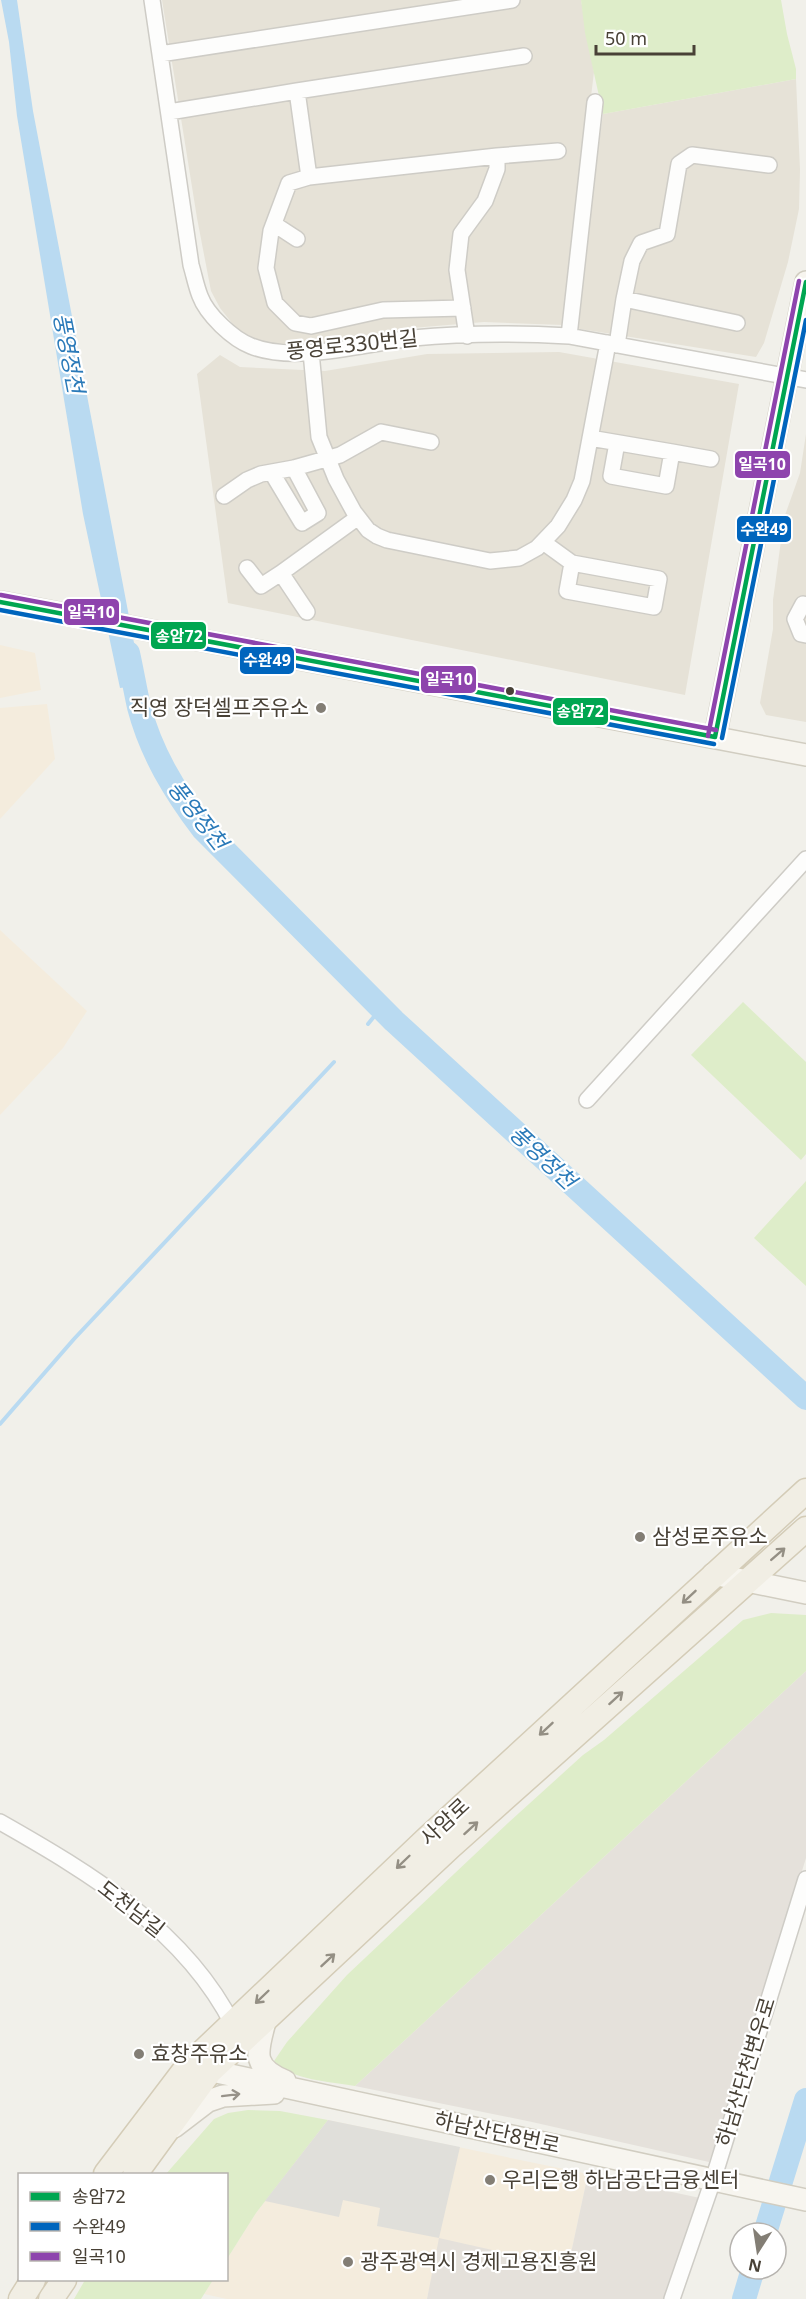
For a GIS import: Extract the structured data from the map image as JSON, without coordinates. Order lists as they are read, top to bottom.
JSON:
{
  "streets": {
    "main road": ["사암로", "하남산단8번로"],
    "street": ["풍영로330번길", "도천남길", "하남산단천변우로"]
  },
  "crossings": [
    ["사암로", "도천남길"],
    ["사암로", "하남산단8번로"],
    ["하남산단천변우로", "하남산단8번로"]
  ],
  "water": ["풍영정천"],
  "places": [
    "직영 장덕셀프주유소",
    "삼성로주유소",
    "효창주유소",
    "우리은행 하남공단금융센터",
    "광주광역시 경제고용진흥원"
  ],
  "lines": ["transit line 일곡10", "transit line 송암72", "transit line 수완49"],
  "legend": ["송암72", "수완49", "일곡10"],
  "scale_bar": "50 m",
  "north": "bottom"
}
